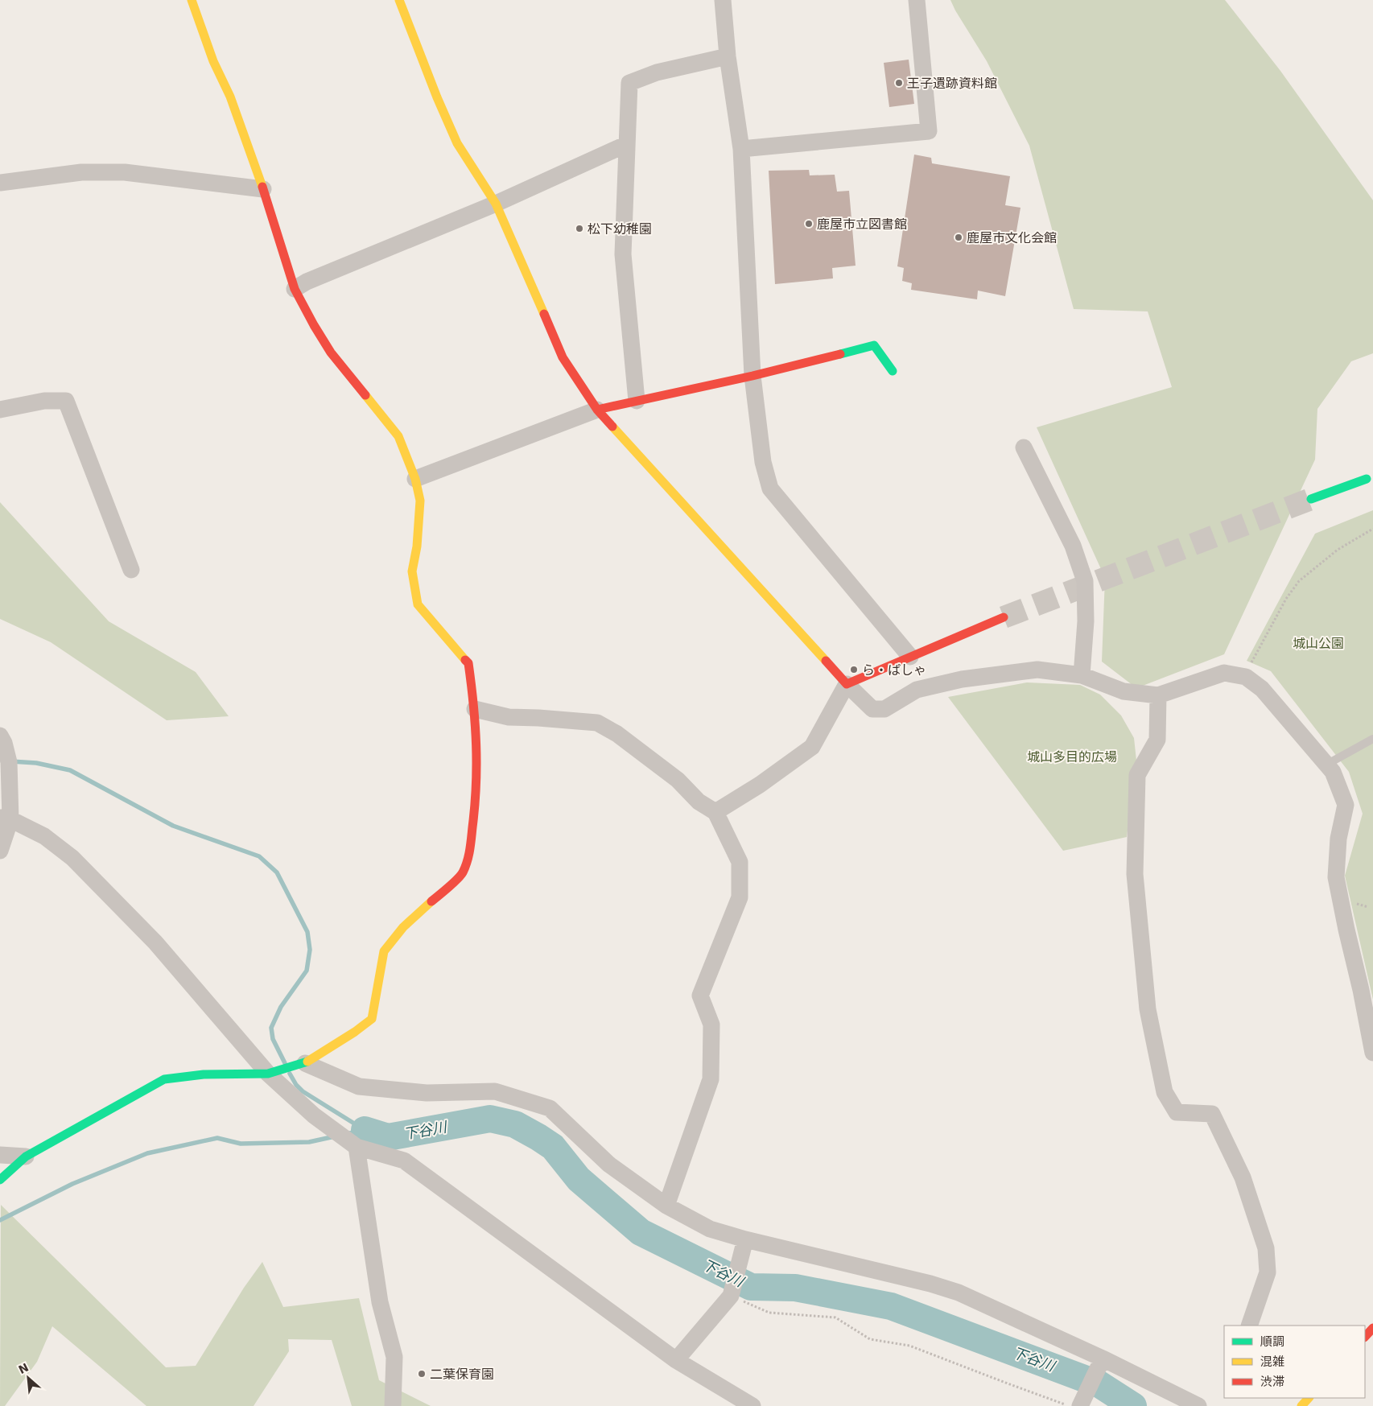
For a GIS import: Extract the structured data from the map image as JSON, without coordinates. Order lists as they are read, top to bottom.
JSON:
{
  "water": ["下谷川"],
  "parks": ["城山公園", "城山多目的広場"],
  "places": [
    "王子遺跡資料館",
    "鹿屋市立図書館",
    "松下幼稚園",
    "鹿屋市文化会館",
    "ら・ぱしゃ",
    "二葉保育園"
  ],
  "legend": ["順調", "混雑", "渋滞"],
  "north": "top left"
}
